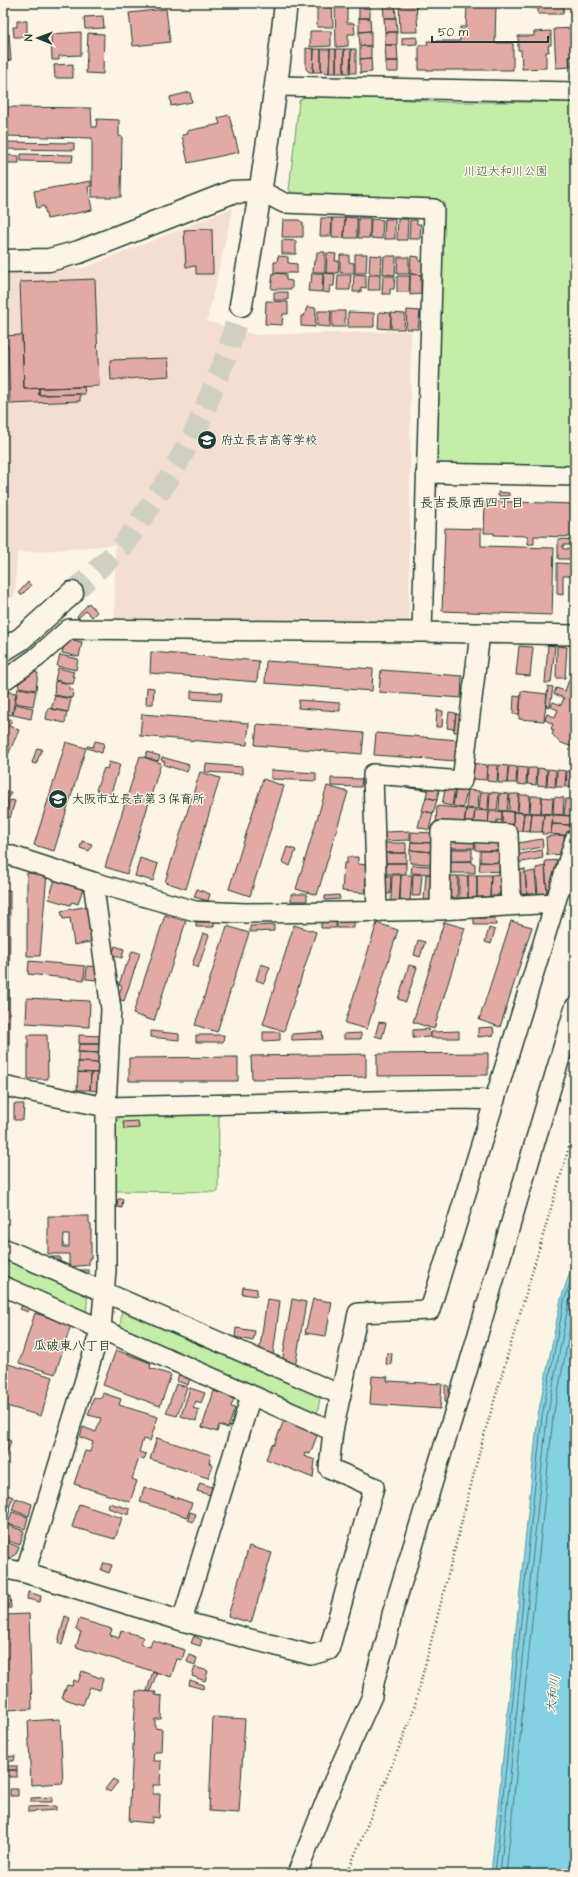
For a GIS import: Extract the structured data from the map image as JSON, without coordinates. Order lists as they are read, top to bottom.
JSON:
{
  "districts": ["長吉長原西四丁目", "瓜破東八丁目"],
  "water": ["大和川"],
  "parks": ["川辺大和川公園"],
  "places": {
    "school or university": ["府立長吉高等学校", "大阪市立長吉第３保育所"]
  },
  "scale_bar": "50 m",
  "north": "left"
}
